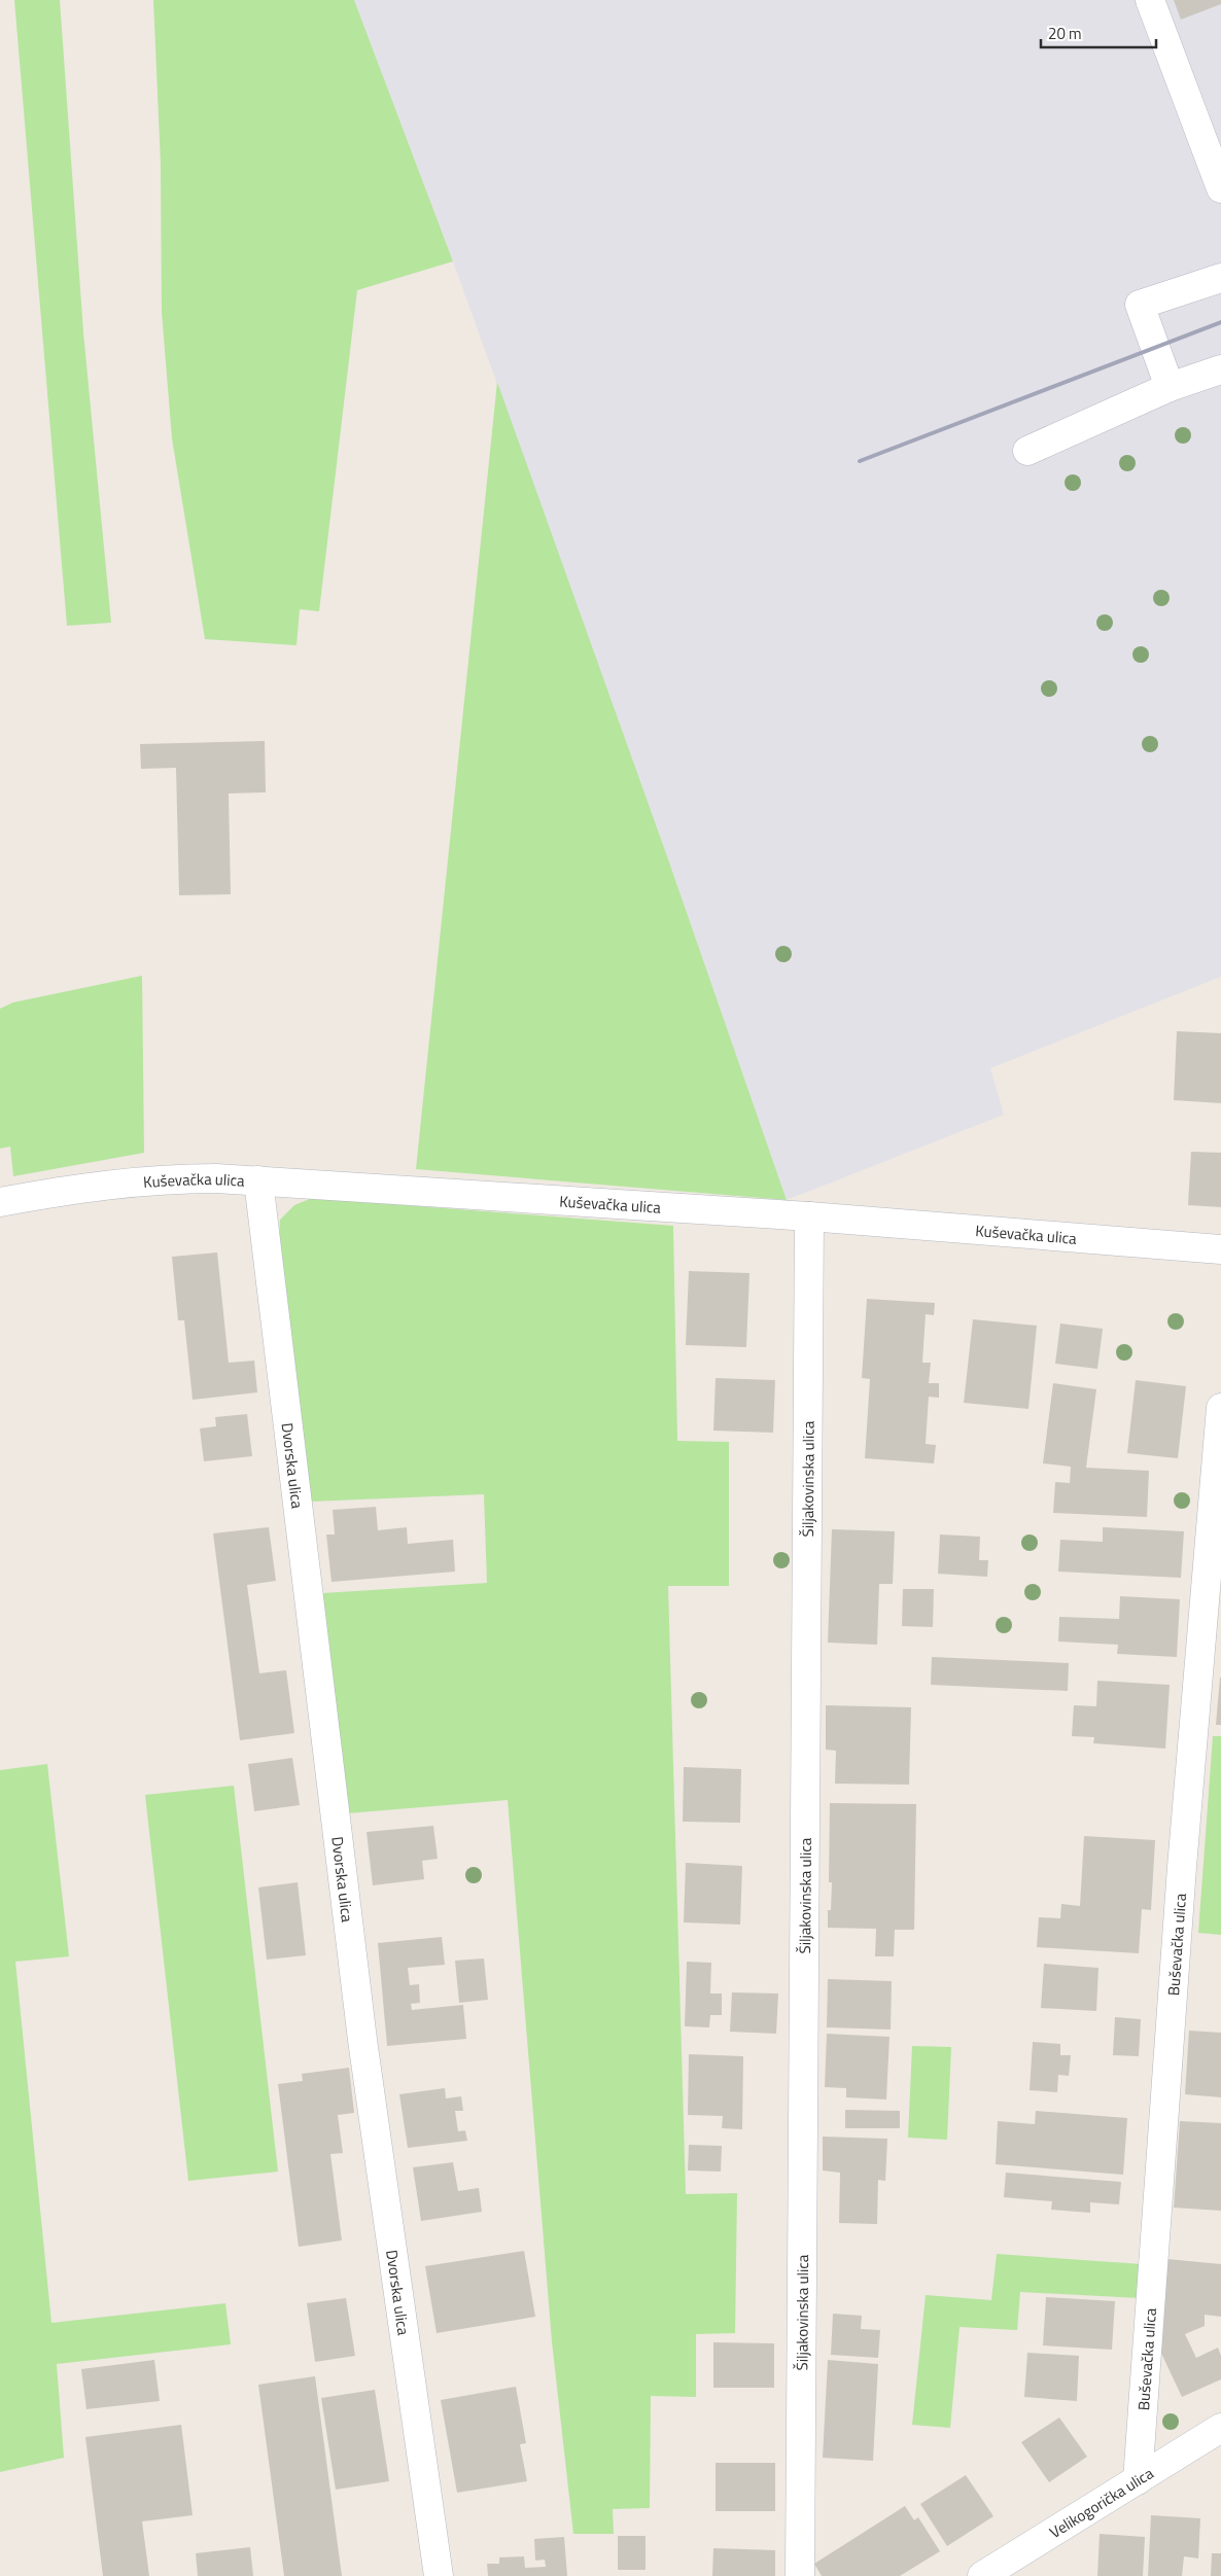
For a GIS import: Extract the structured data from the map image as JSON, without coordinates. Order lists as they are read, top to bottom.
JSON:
{
  "streets": {
    "street": [
      "Kuševačka ulica",
      "Dvorska ulica",
      "Šiljakovinska ulica",
      "Buševačka ulica",
      "Velikogorička ulica"
    ]
  },
  "crossings": [
    ["Kuševačka ulica", "Dvorska ulica"],
    ["Kuševačka ulica", "Šiljakovinska ulica"],
    ["Buševačka ulica", "Velikogorička ulica"]
  ],
  "scale_bar": "20 m"
}
